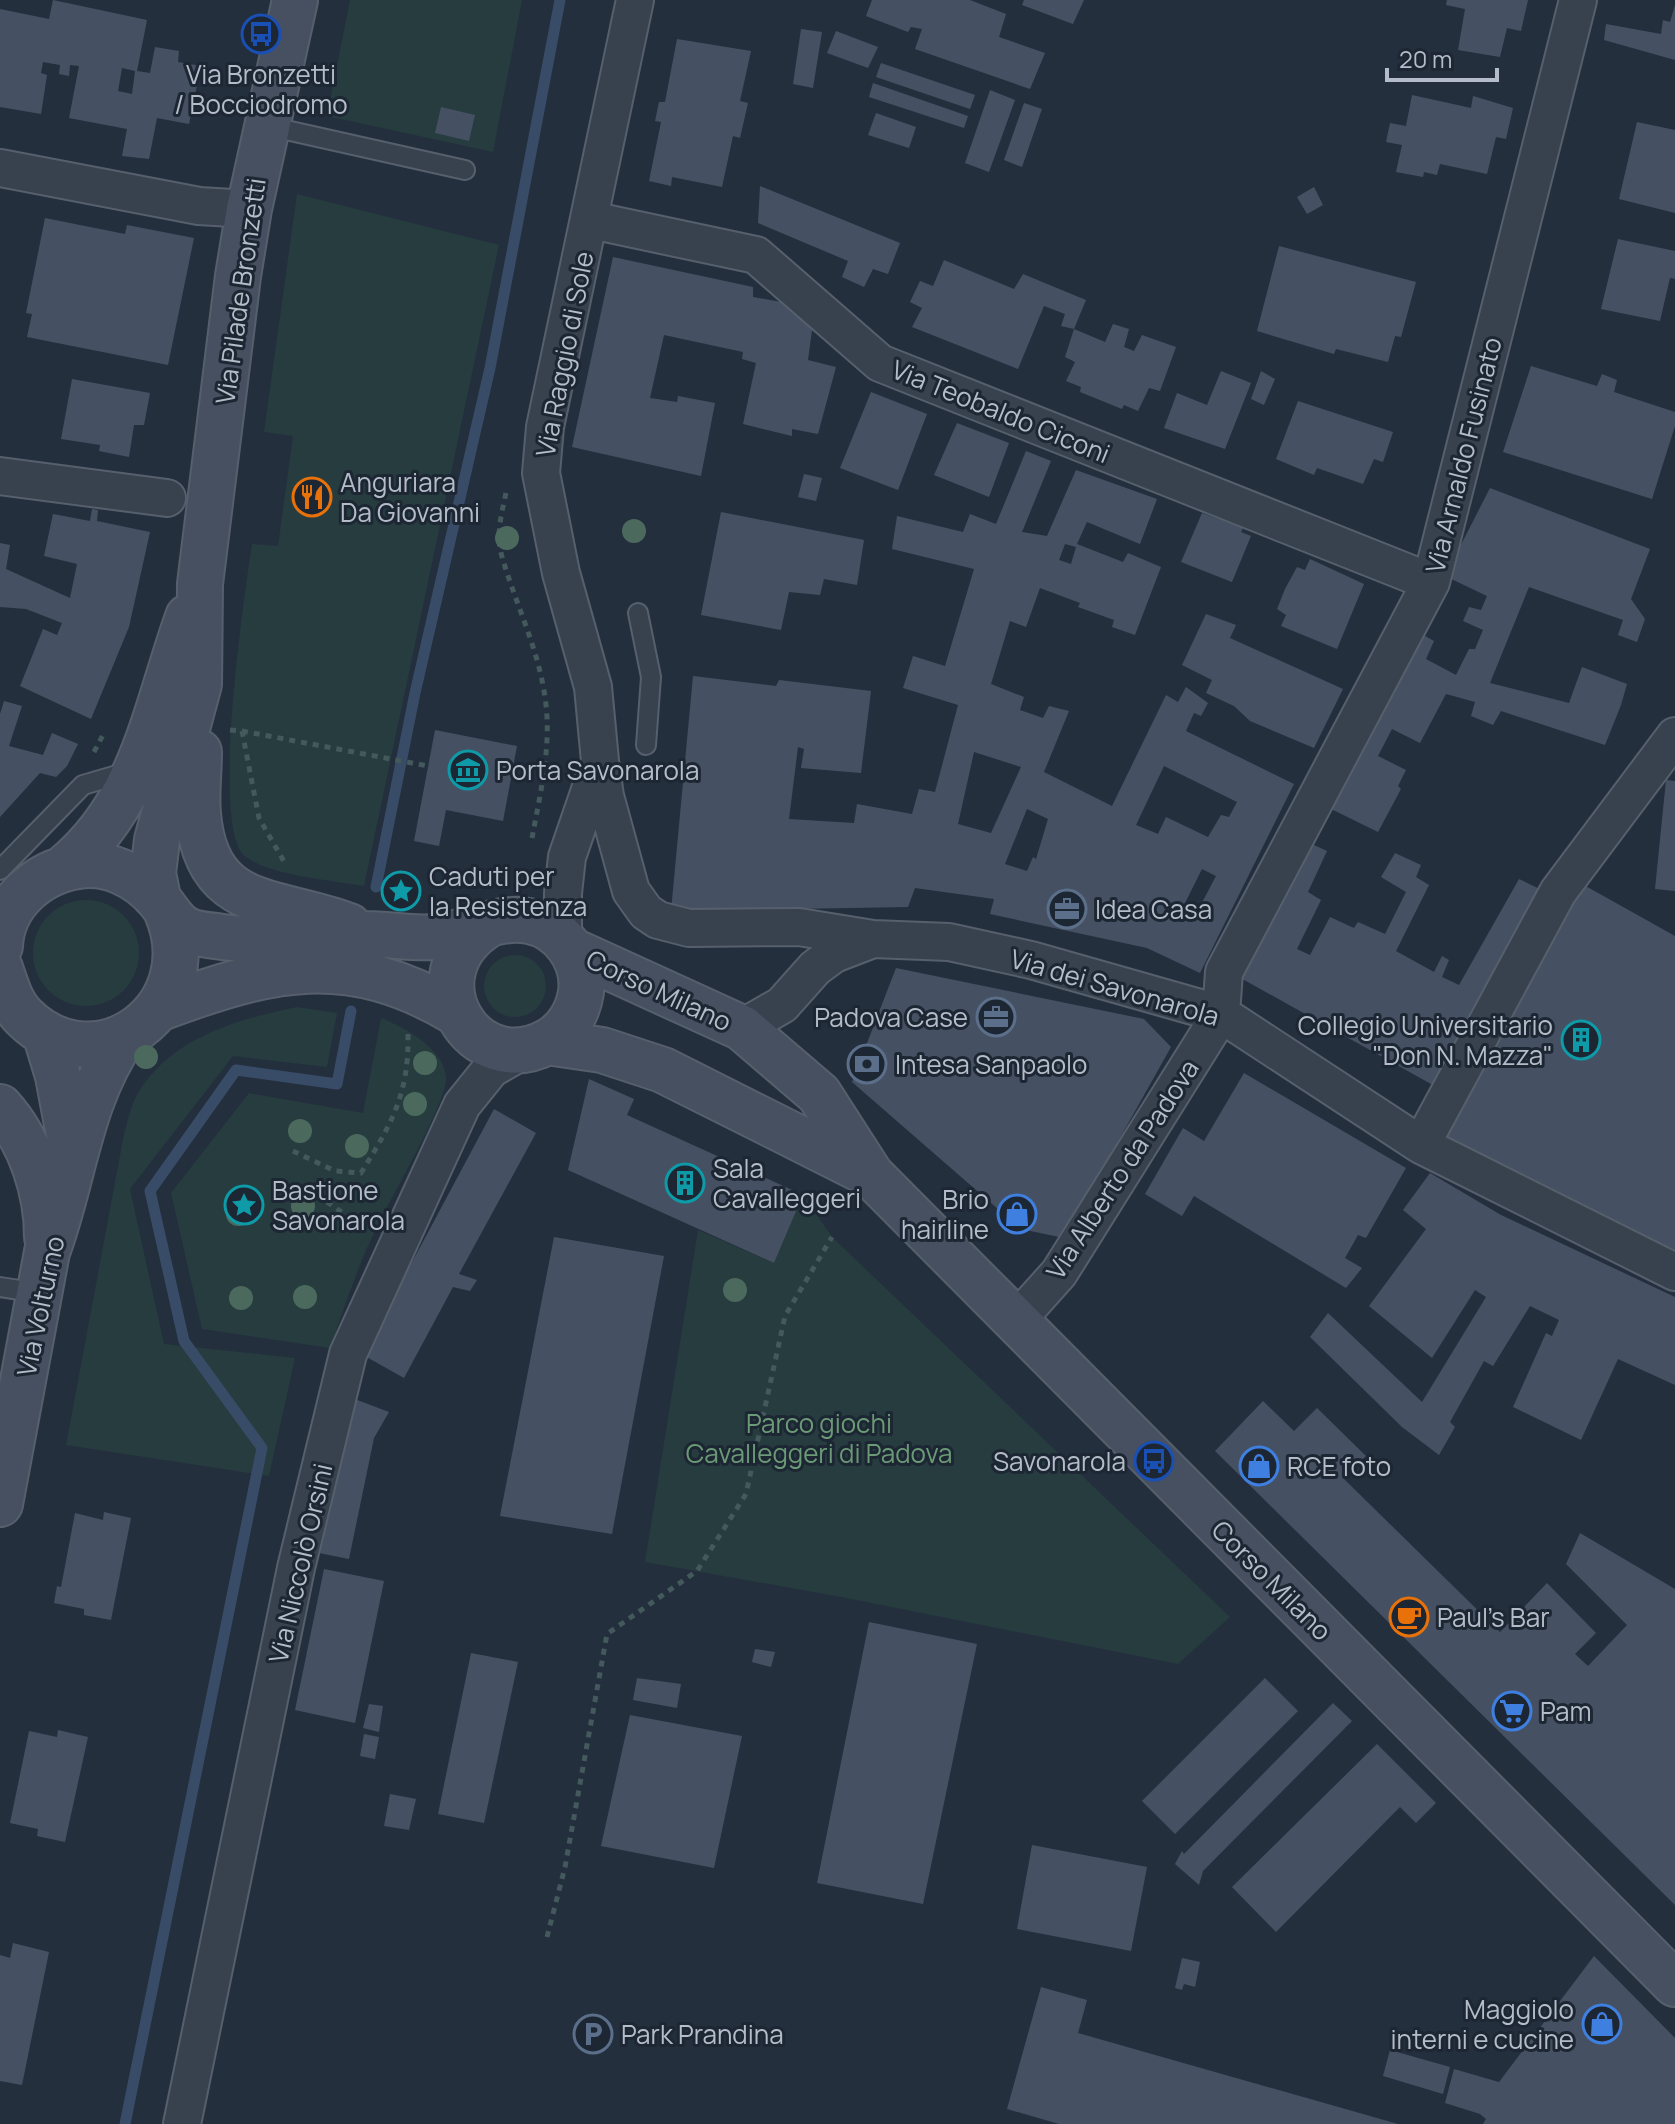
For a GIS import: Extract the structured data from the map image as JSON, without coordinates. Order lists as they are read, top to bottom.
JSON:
{
  "streets": {
    "main road": ["Via Pilade Bronzetti", "Corso Milano", "Via Volturno"],
    "street": [
      "Via Raggio di Sole",
      "Via Teobaldo Ciconi",
      "Via Arnaldo Fusinato",
      "Via dei Savonarola",
      "Via Alberto da Padova",
      "Via Niccolò Orsini"
    ]
  },
  "crossings": [
    ["Via Raggio di Sole", "Via Teobaldo Ciconi"],
    ["Via Raggio di Sole", "Via dei Savonarola"],
    ["Via Raggio di Sole", "Corso Milano"],
    ["Via Raggio di Sole", "Via Niccolò Orsini"],
    ["Via Teobaldo Ciconi", "Via Arnaldo Fusinato"],
    ["Via Arnaldo Fusinato", "Via dei Savonarola"],
    ["Via Arnaldo Fusinato", "Via Alberto da Padova"],
    ["Via dei Savonarola", "Corso Milano"],
    ["Via dei Savonarola", "Via Alberto da Padova"],
    ["Corso Milano", "Via Alberto da Padova"],
    ["Corso Milano", "Via Niccolò Orsini"]
  ],
  "parks": ["Parco giochi Cavalleggeri di Padova"],
  "places": {
    "bus stop": ["Via Bronzetti / Bocciodromo", "Savonarola"],
    "restaurant": ["Anguriara Da Giovanni"],
    "museum": ["Porta Savonarola"],
    "place": ["Caduti per la Resistenza", "Bastione Savonarola"],
    "office": ["Idea Casa", "Padova Case"],
    "building": ["Collegio Universitario \"Don N. Mazza\"", "Sala Cavalleggeri"],
    "bank": ["Intesa Sanpaolo"],
    "shop": ["Brio hairline", "RCE foto", "Maggiolo interni e cucine"],
    "cafe": ["Paul's Bar"],
    "supermarket": ["Pam"],
    "parking": ["Park Prandina"]
  },
  "scale_bar": "20 m"
}
